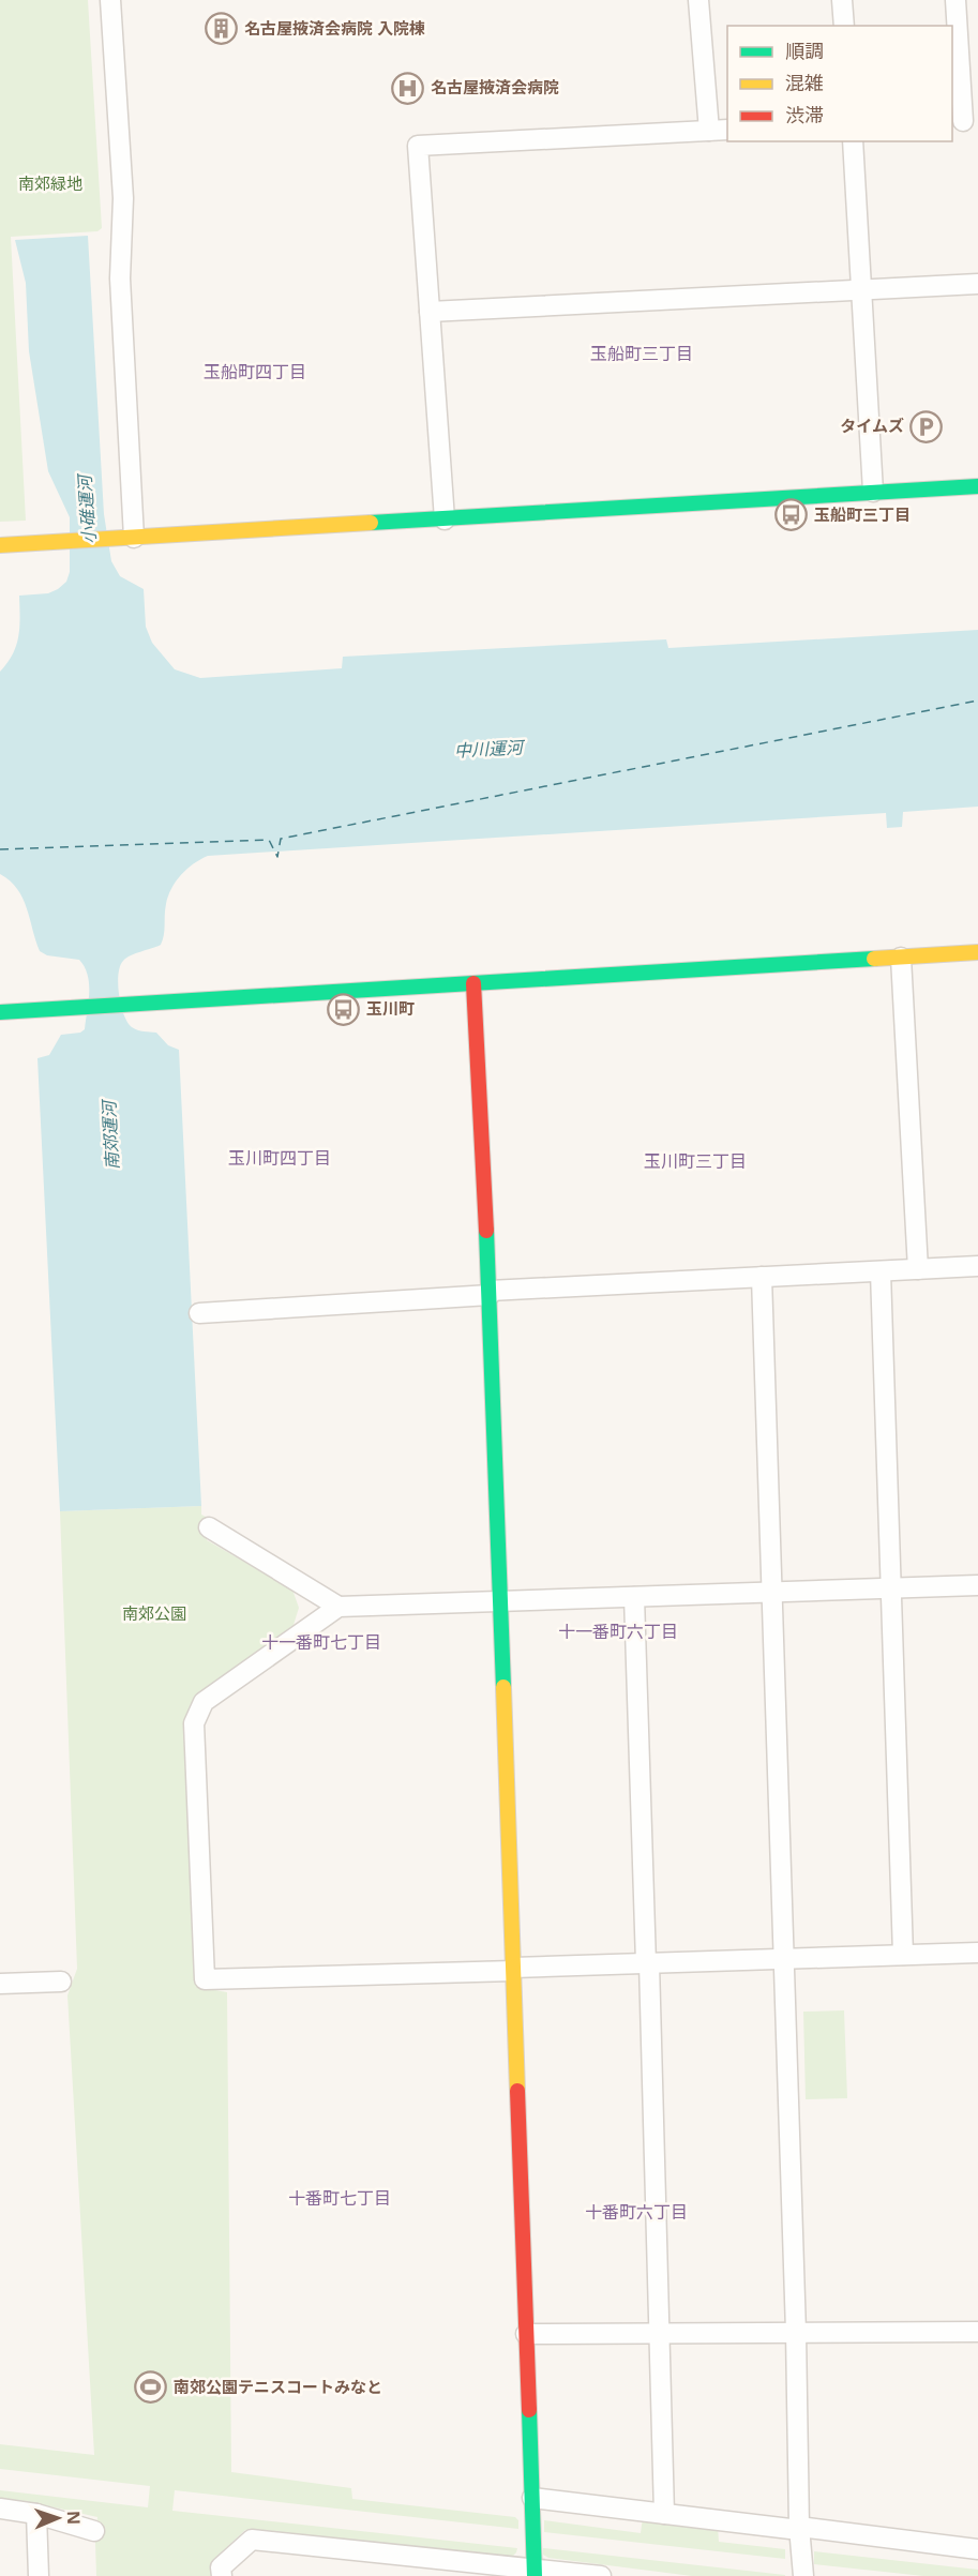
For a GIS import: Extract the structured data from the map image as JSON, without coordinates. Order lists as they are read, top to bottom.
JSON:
{
  "districts": [
    "玉船町三丁目",
    "玉船町四丁目",
    "玉川町四丁目",
    "玉川町三丁目",
    "十一番町六丁目",
    "十一番町七丁目",
    "十番町七丁目",
    "十番町六丁目"
  ],
  "water": ["小碓運河", "中川運河", "南郊運河"],
  "parks": ["南郊緑地", "南郊公園"],
  "places": {
    "building": ["名古屋掖済会病院 入院棟"],
    "hospital": ["名古屋掖済会病院"],
    "parking": ["タイムズ"],
    "bus stop": ["玉船町三丁目", "玉川町"],
    "sports": ["南郊公園テニスコートみなと"]
  },
  "legend": ["順調", "混雑", "渋滞"],
  "north": "right"
}
